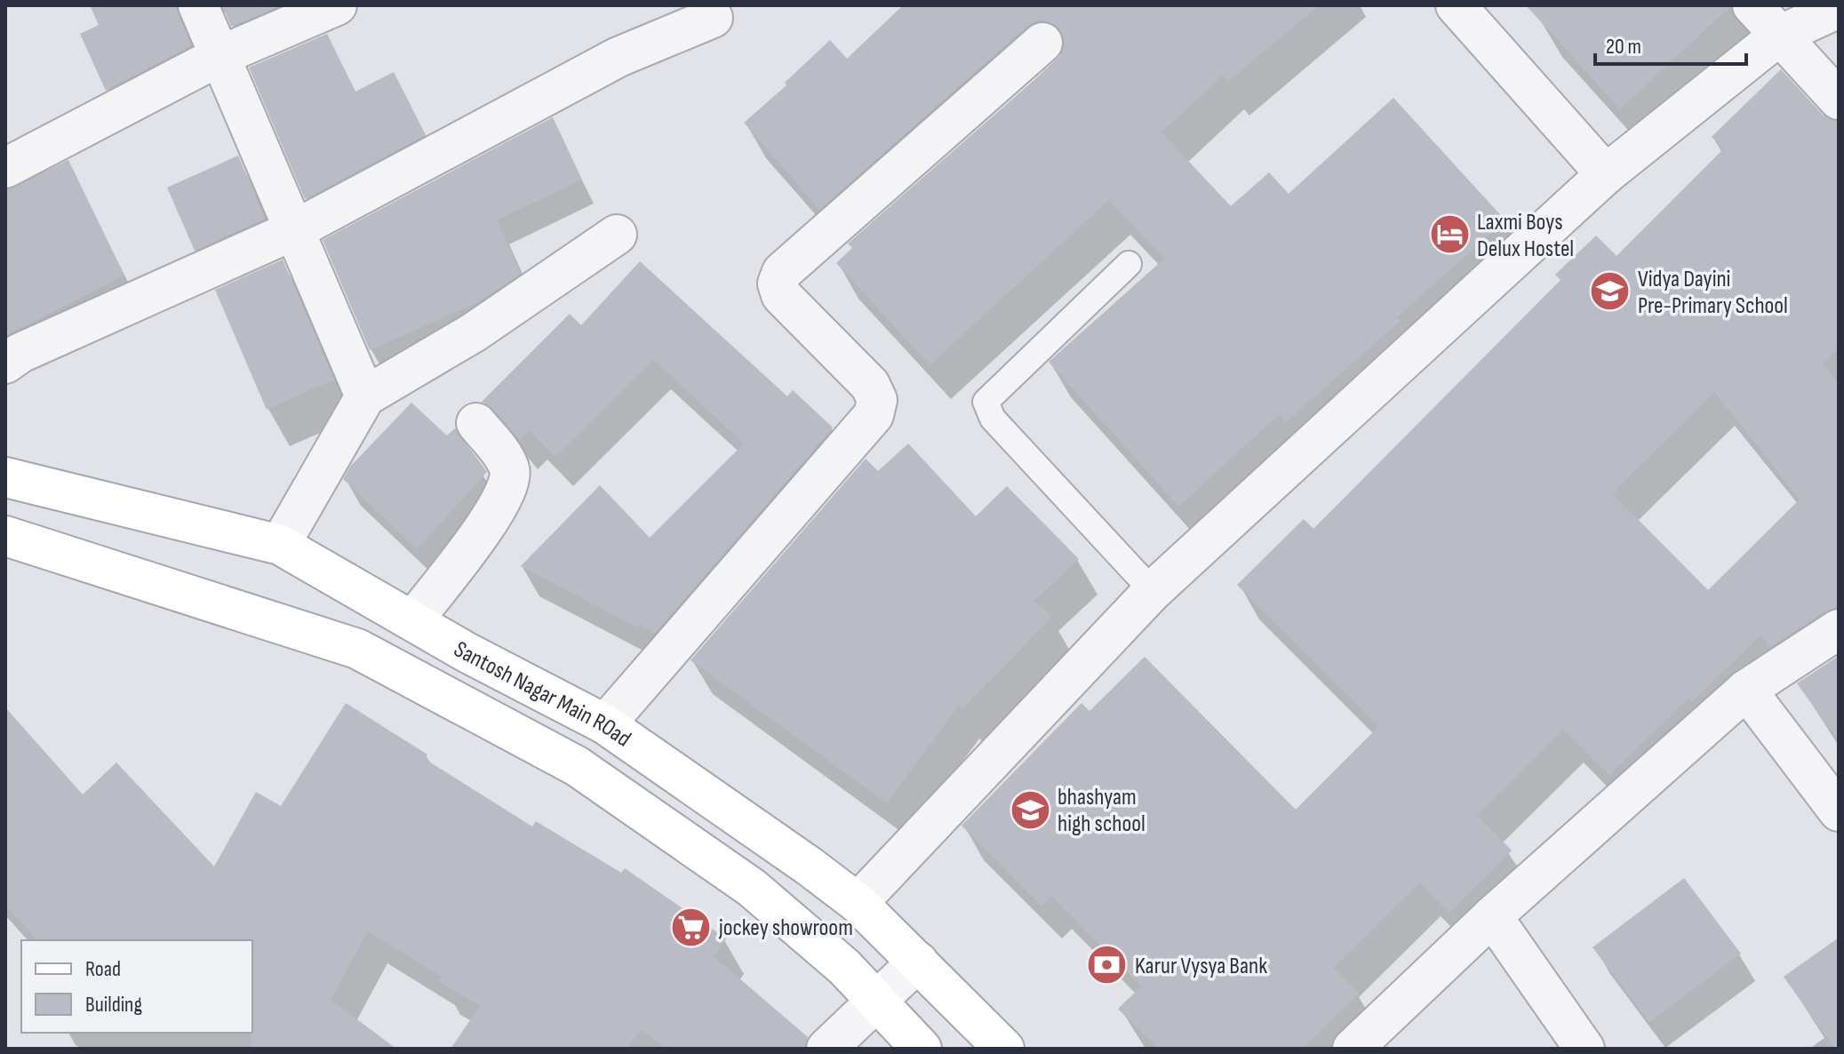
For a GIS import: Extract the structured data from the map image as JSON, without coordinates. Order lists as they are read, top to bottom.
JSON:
{
  "streets": {
    "main road": ["Santosh Nagar Main ROad"]
  },
  "places": {
    "hotel": ["Laxmi Boys Delux Hostel"],
    "school or university": ["Vidya Dayini Pre-Primary School", "bhashyam high school"],
    "supermarket": ["jockey showroom"],
    "bank": ["Karur Vysya Bank"]
  },
  "legend": ["Road", "Building"],
  "scale_bar": "20 m"
}
